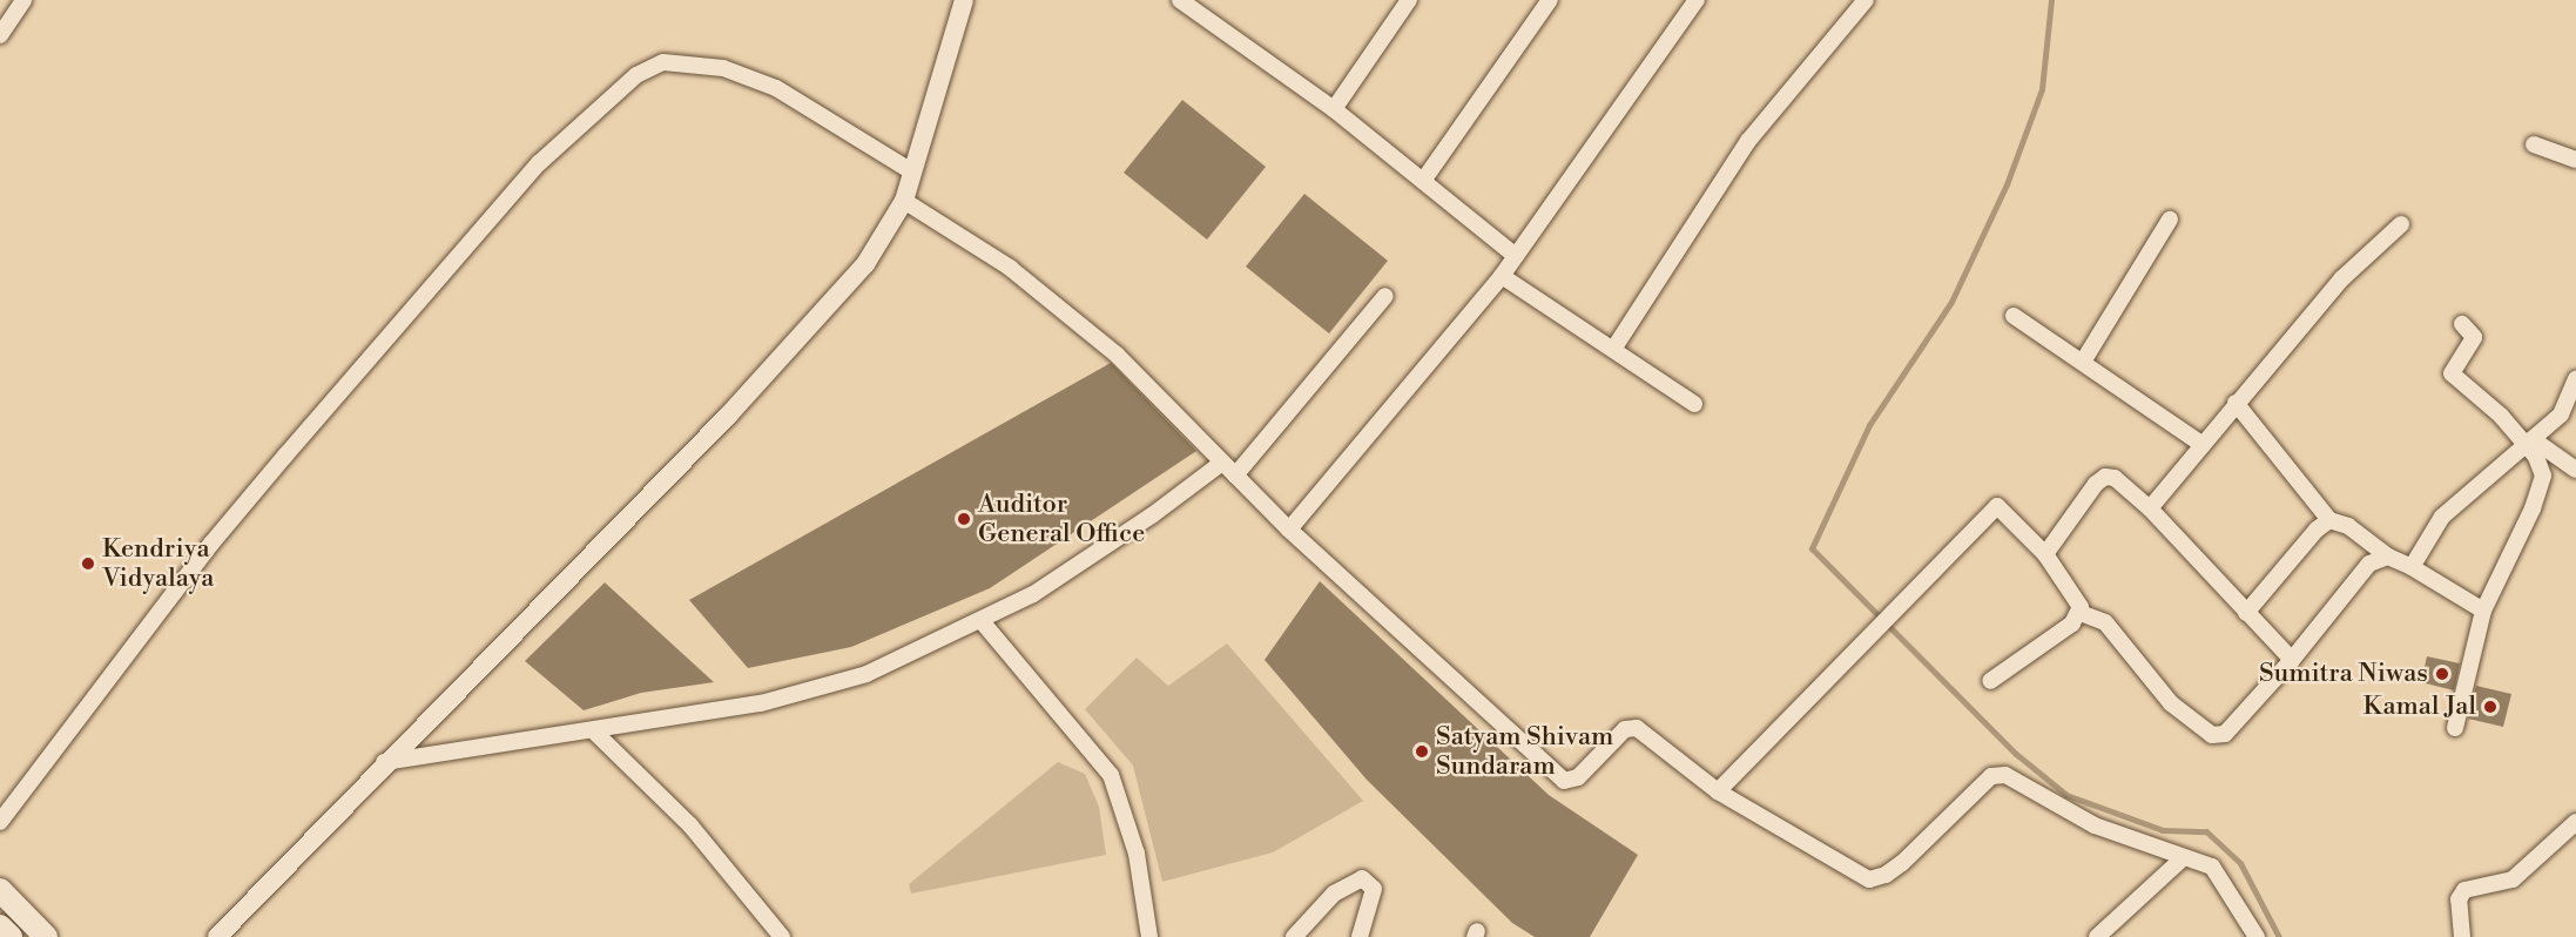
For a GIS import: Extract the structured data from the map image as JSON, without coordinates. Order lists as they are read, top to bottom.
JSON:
{
  "places": [
    "Auditor General Office",
    "Kendriya Vidyalaya",
    "Sumitra Niwas",
    "Kamal Jal",
    "Satyam Shivam Sundaram"
  ]
}
